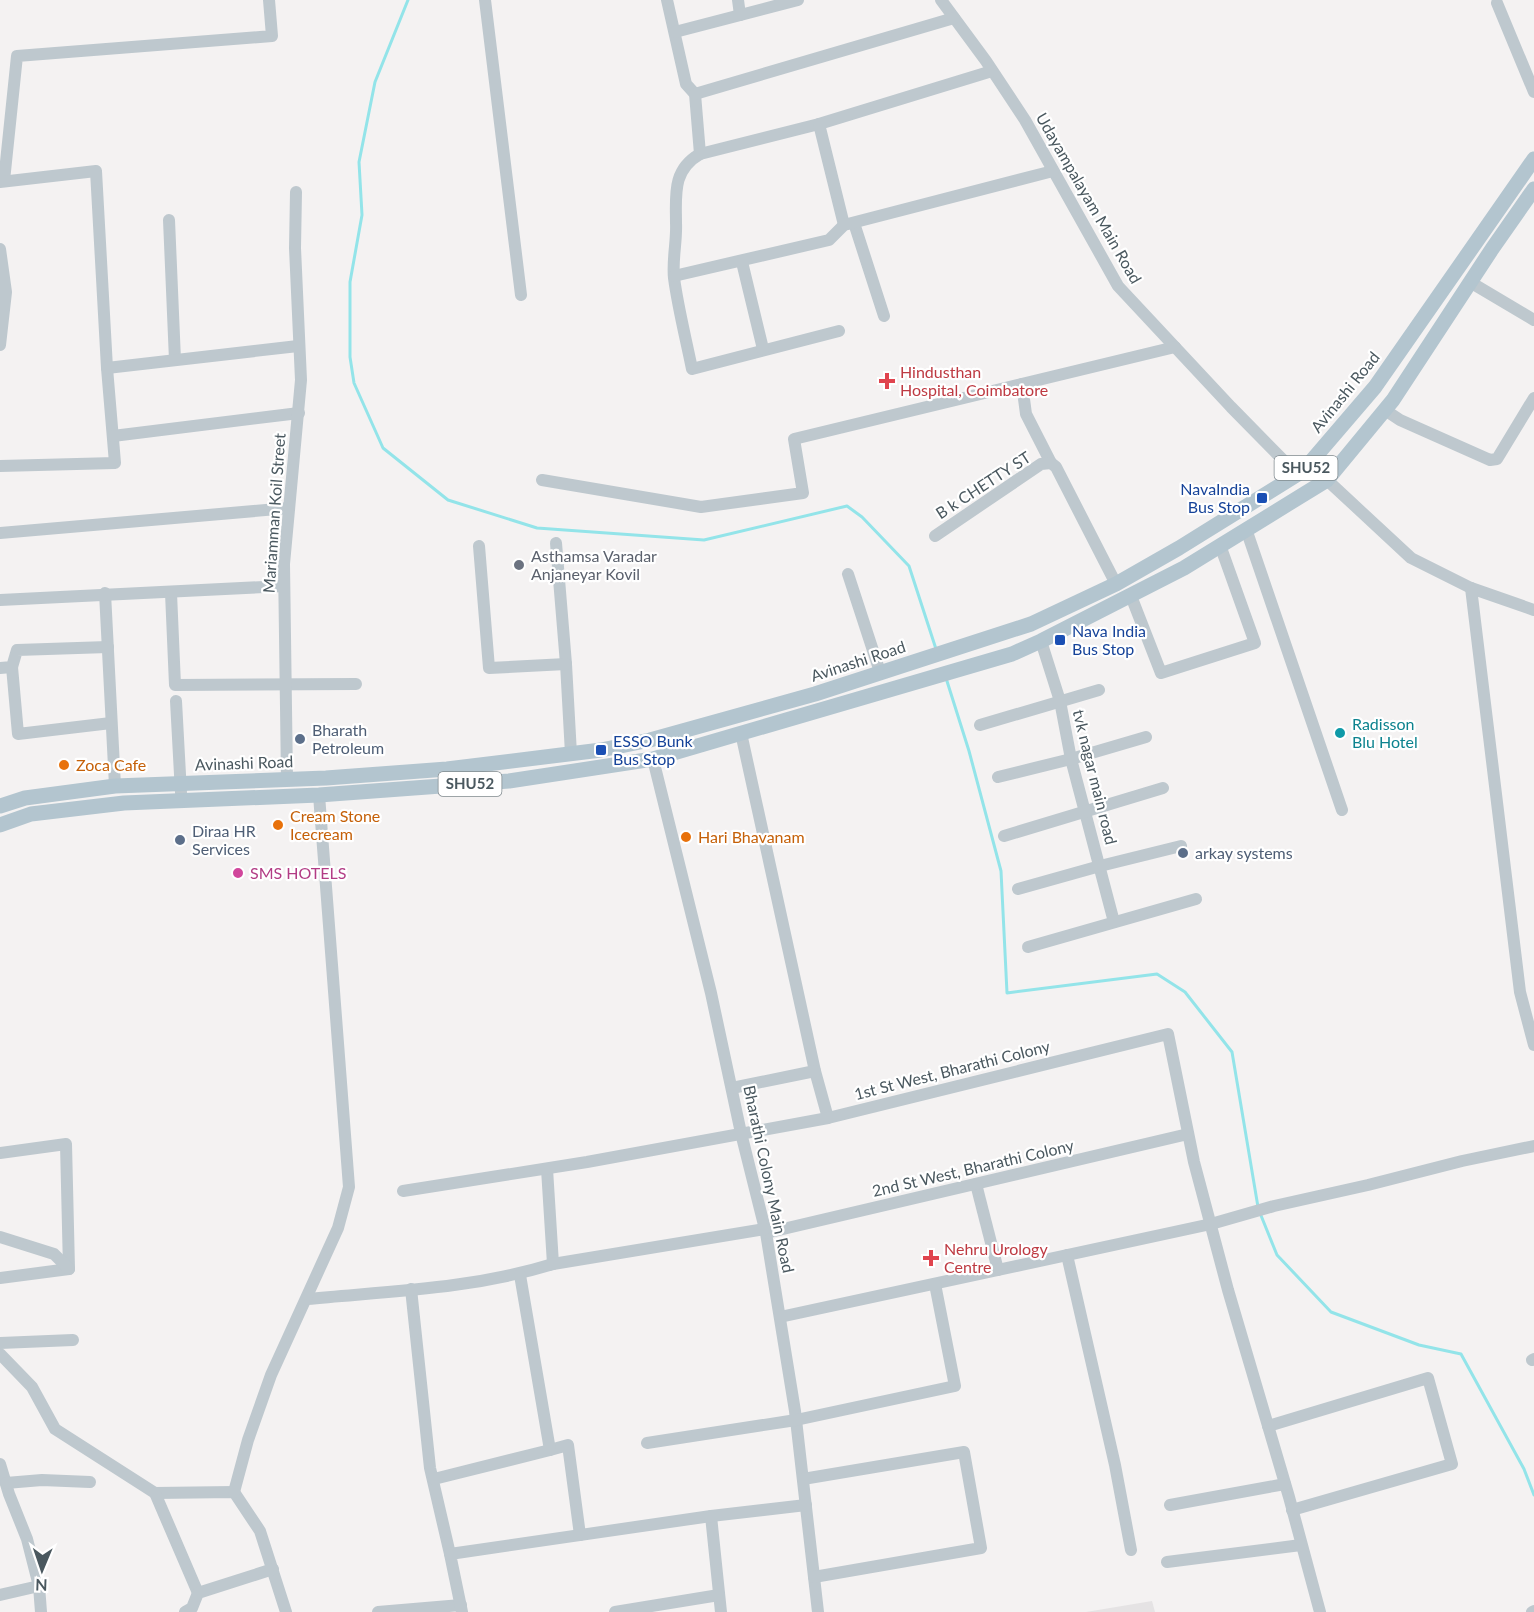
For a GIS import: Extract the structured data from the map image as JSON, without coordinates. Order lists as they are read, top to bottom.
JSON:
{
  "streets": {
    "main road": ["Avinashi Road", "SHU52"],
    "street": [
      "Udayampalayam Main Road",
      "B k CHETTY ST",
      "Mariamman Koil Street",
      "tvk nagar main road",
      "1st St West, Bharathi Colony",
      "2nd St West, Bharathi Colony",
      "Bharathi Colony Main Road"
    ]
  },
  "crossings": [
    ["Udayampalayam Main Road", "Avinashi Road"],
    ["Avinashi Road", "B k CHETTY ST"],
    ["Avinashi Road", "Mariamman Koil Street"],
    ["Avinashi Road", "tvk nagar main road"],
    ["Avinashi Road", "Bharathi Colony Main Road"],
    ["1st St West, Bharathi Colony", "2nd St West, Bharathi Colony"],
    ["1st St West, Bharathi Colony", "Bharathi Colony Main Road"],
    ["2nd St West, Bharathi Colony", "Bharathi Colony Main Road"]
  ],
  "places": {
    "health": ["Hindusthan Hospital, Coimbatore", "Nehru Urology Centre"],
    "transit": ["NavaIndia Bus Stop", "Nava India Bus Stop", "ESSO Bunk Bus Stop"],
    "other": [
      "Asthamsa Varadar Anjaneyar Kovil",
      "Radisson Blu Hotel",
      "Bharath Petroleum",
      "Zoca Cafe",
      "Cream Stone Icecream",
      "Hari Bhavanam",
      "Diraa HR Services",
      "arkay systems",
      "SMS HOTELS"
    ]
  },
  "north": "bottom"
}
